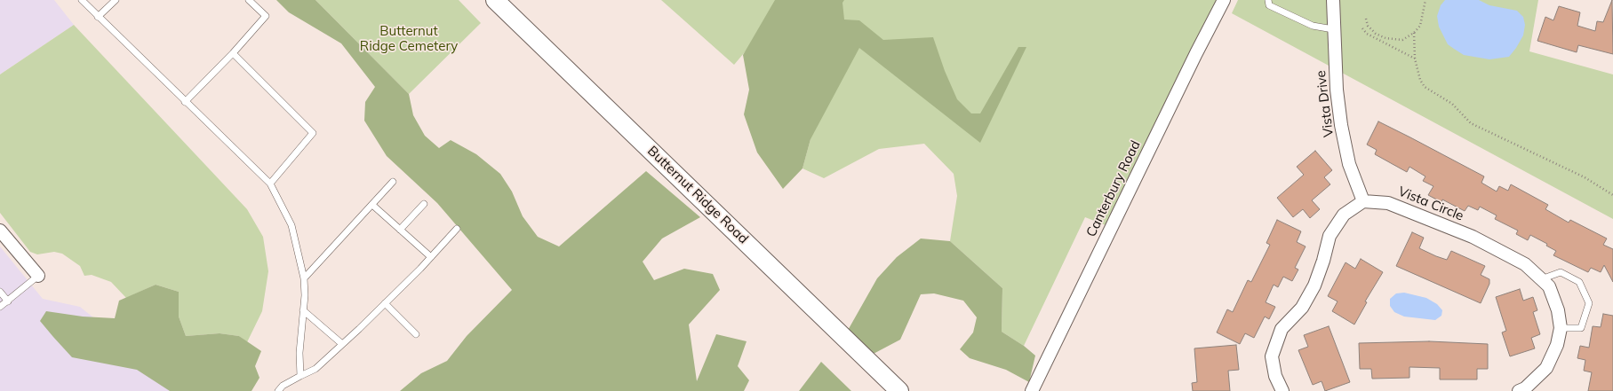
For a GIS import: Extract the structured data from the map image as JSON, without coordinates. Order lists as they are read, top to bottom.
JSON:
{
  "streets": {
    "street": [
      "Vista Drive",
      "Canterbury Road",
      "Butternut Ridge Road",
      "Vista Circle"
    ]
  },
  "crossings": [
    ["Vista Drive", "Vista Circle"]
  ],
  "parks": ["Butternut Ridge Cemetery"]
}
